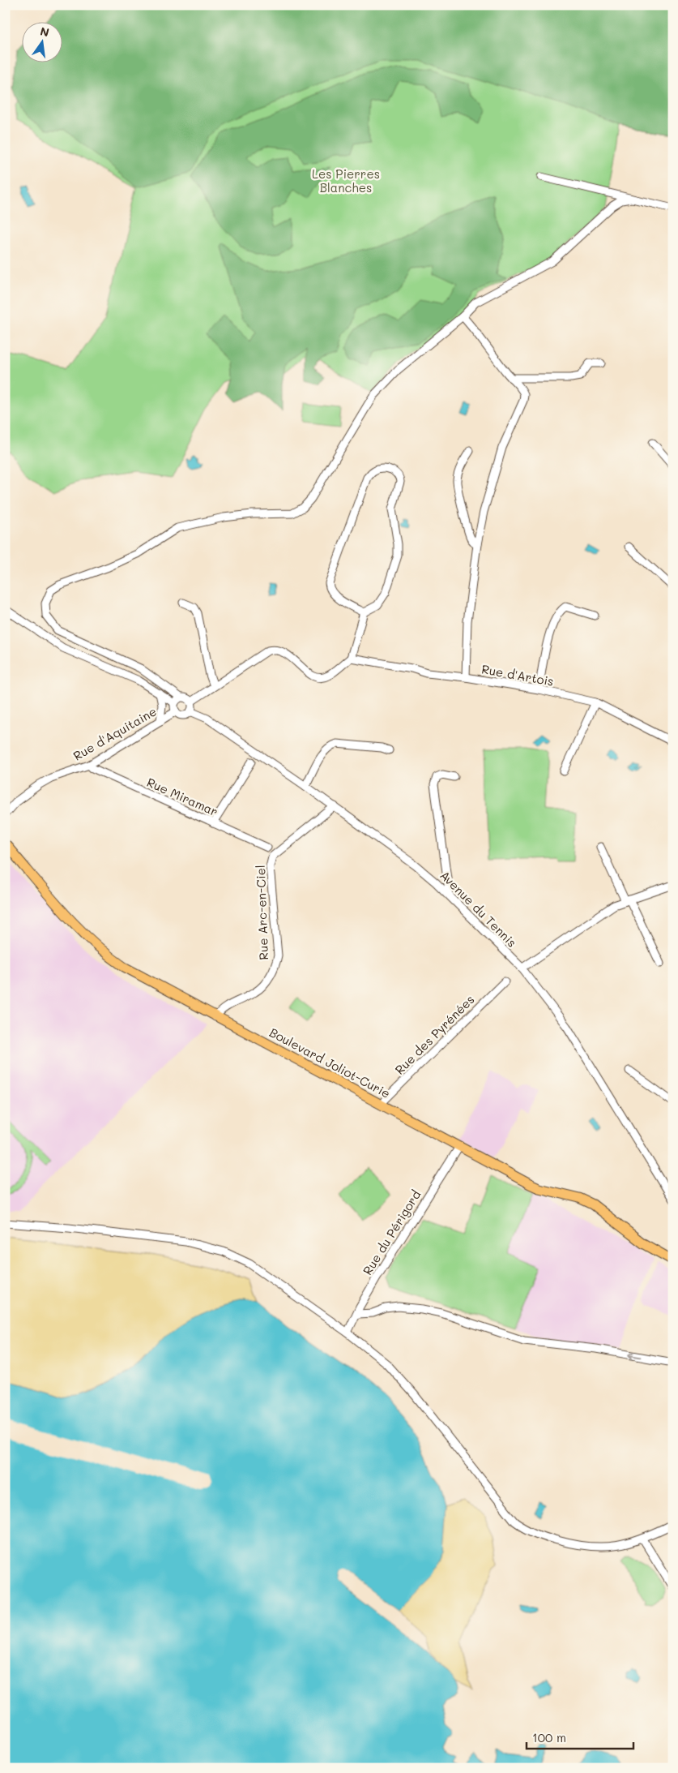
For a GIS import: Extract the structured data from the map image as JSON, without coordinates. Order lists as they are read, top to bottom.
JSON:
{
  "streets": {
    "main road": ["Boulevard Joliot-Curie"],
    "street": [
      "Rue d'Artois",
      "Rue d'Aquitaine",
      "Rue Miramar",
      "Avenue du Tennis",
      "Rue Arc-en-Ciel",
      "Rue des Pyrénées",
      "Rue du Périgord"
    ]
  },
  "crossings": [
    ["Rue d'Aquitaine", "Rue Miramar"],
    ["Rue d'Aquitaine", "Avenue du Tennis"],
    ["Avenue du Tennis", "Rue Arc-en-Ciel"],
    ["Rue Arc-en-Ciel", "Boulevard Joliot-Curie"],
    ["Rue des Pyrénées", "Boulevard Joliot-Curie"],
    ["Boulevard Joliot-Curie", "Rue du Périgord"]
  ],
  "parks": ["Les Pierres Blanches"],
  "scale_bar": "100 m",
  "north": "top"
}
